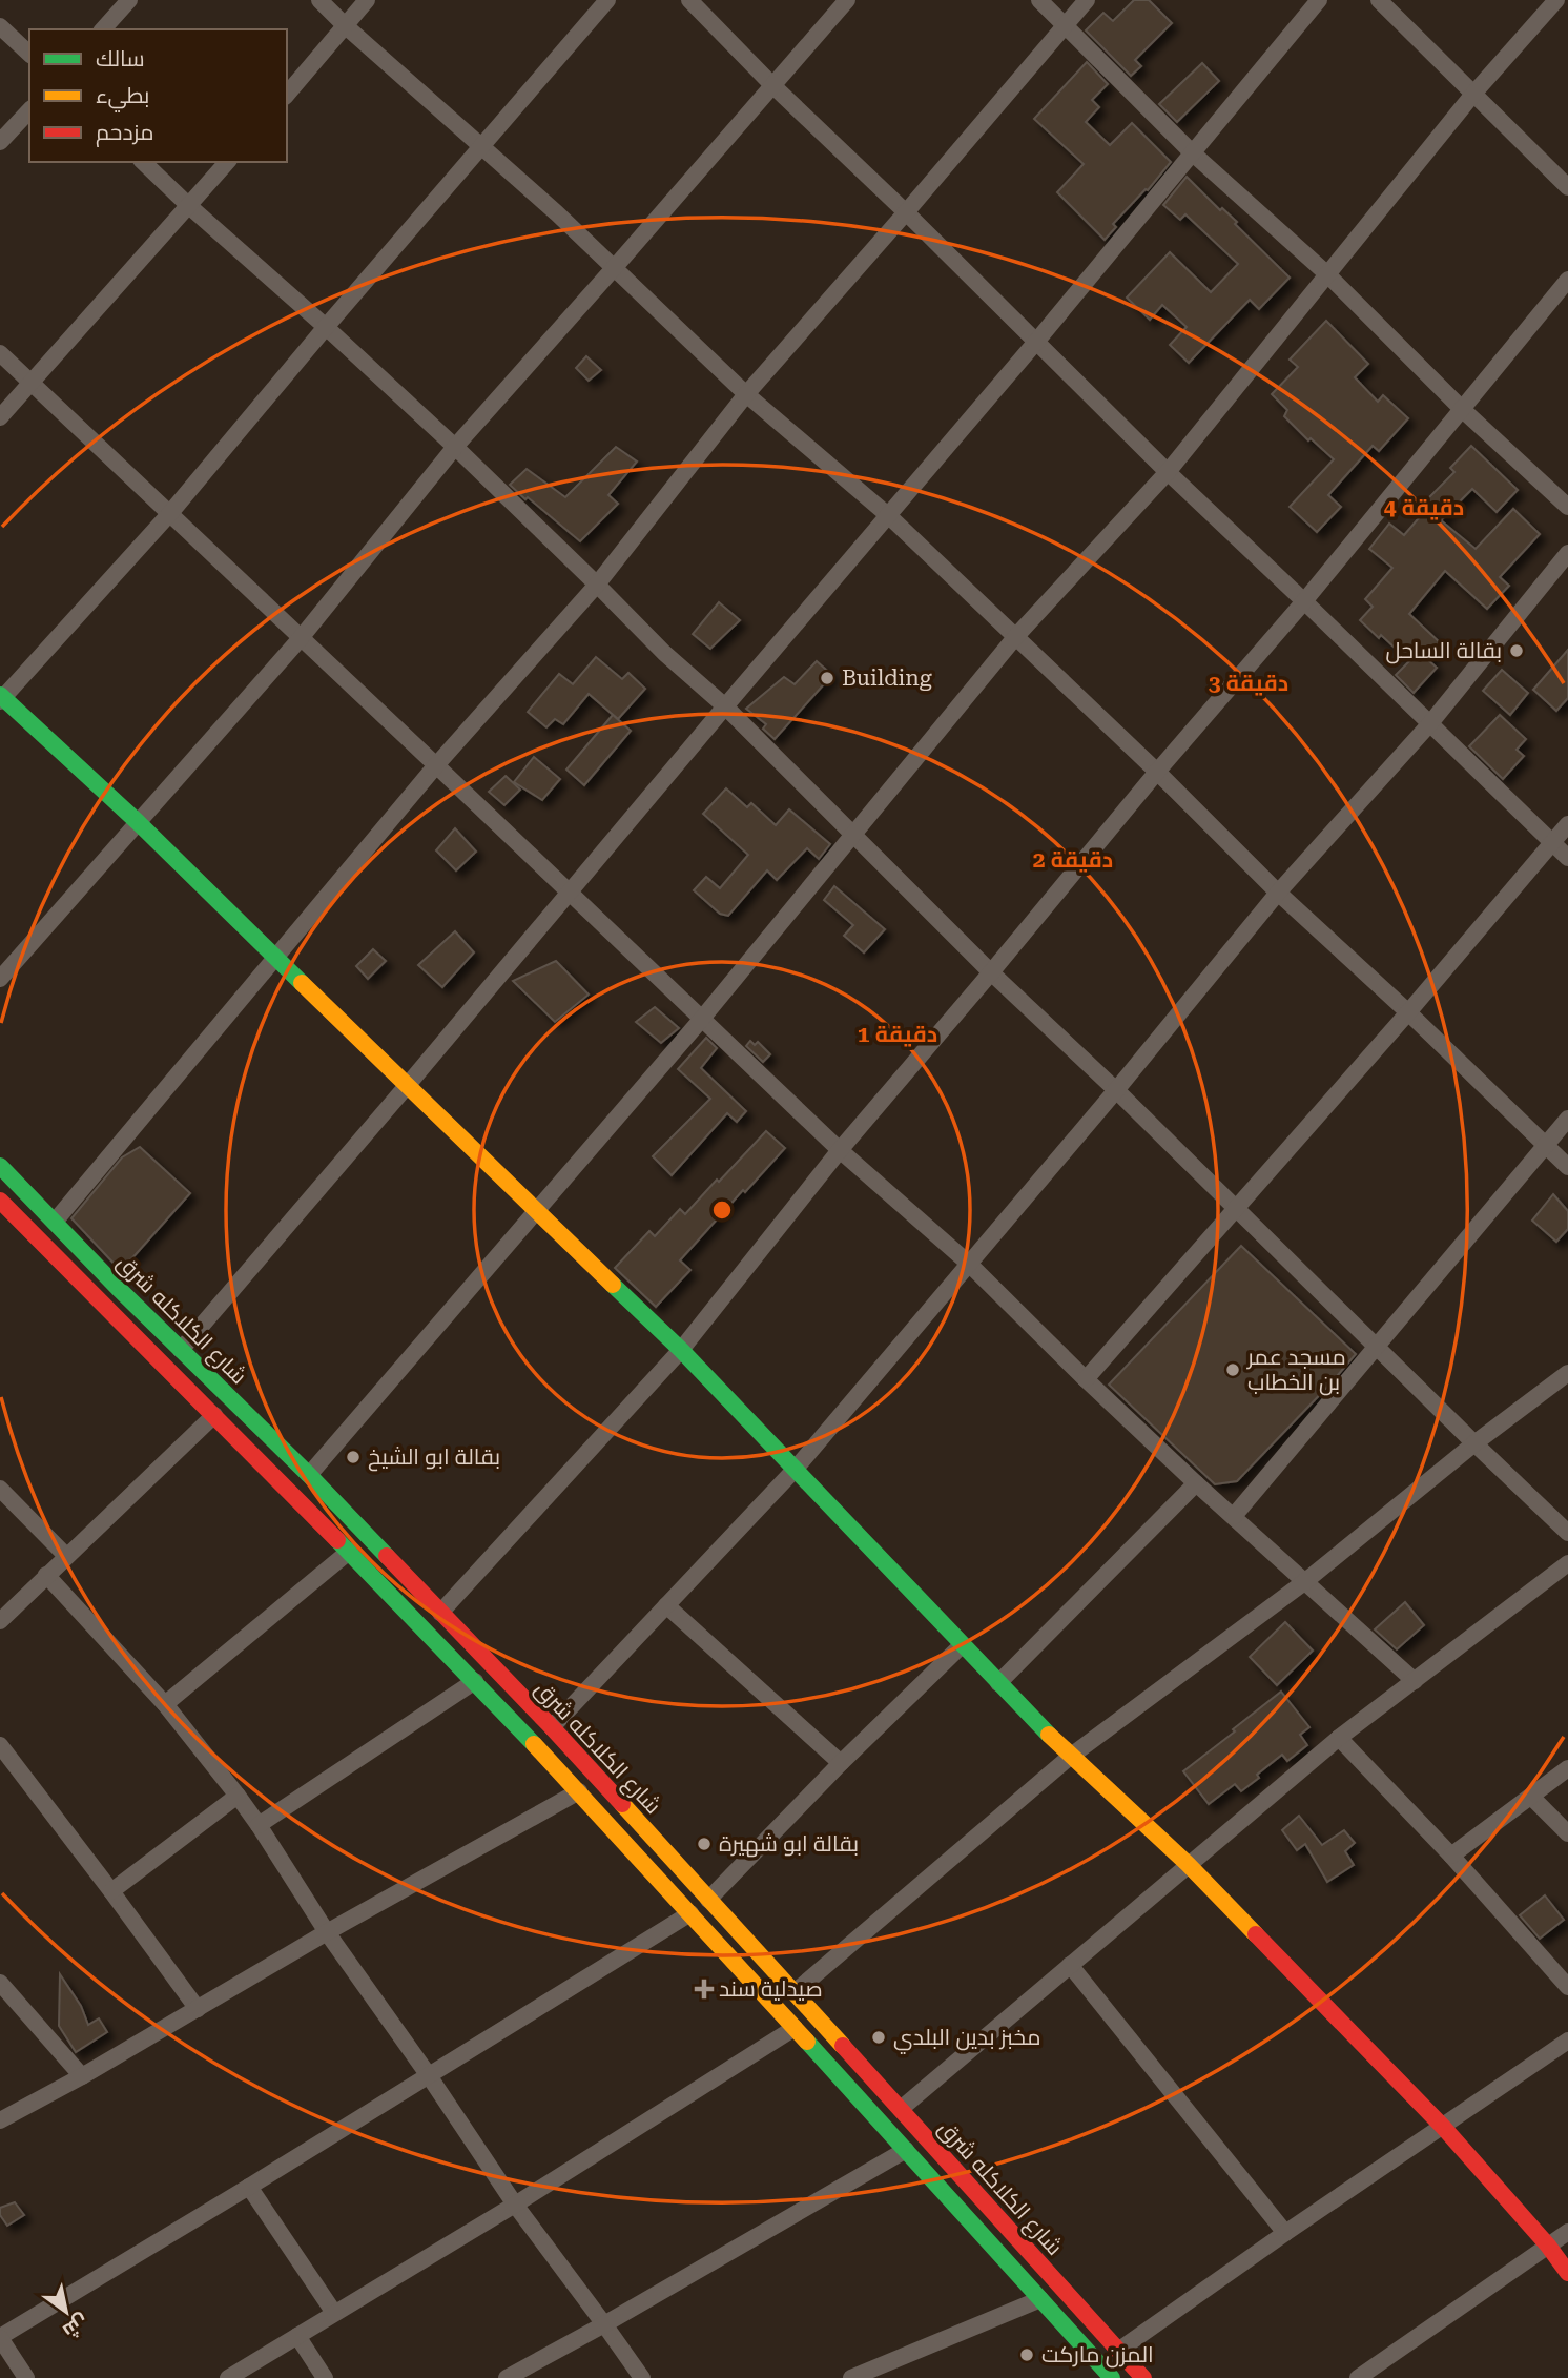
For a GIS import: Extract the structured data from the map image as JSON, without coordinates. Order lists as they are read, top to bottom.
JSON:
{
  "streets": {
    "street": ["شارع الكلاكله شرق"]
  },
  "places": {
    "other": [
      "بقالة الساحل",
      "Building",
      "مسجد عمر بن الخطاب",
      "بقالة ابو الشيخ",
      "بقالة ابو شهيرة",
      "مخبز بدين البلدي",
      "المزن ماركت"
    ],
    "health": ["صيدلية سند"]
  },
  "legend": ["سالك", "بطيء", "مزدحم"],
  "north": "bottom right",
  "rings": [
    "4 دقيقة",
    "3 دقيقة",
    "2 دقيقة",
    "1 دقيقة"
  ]
}
